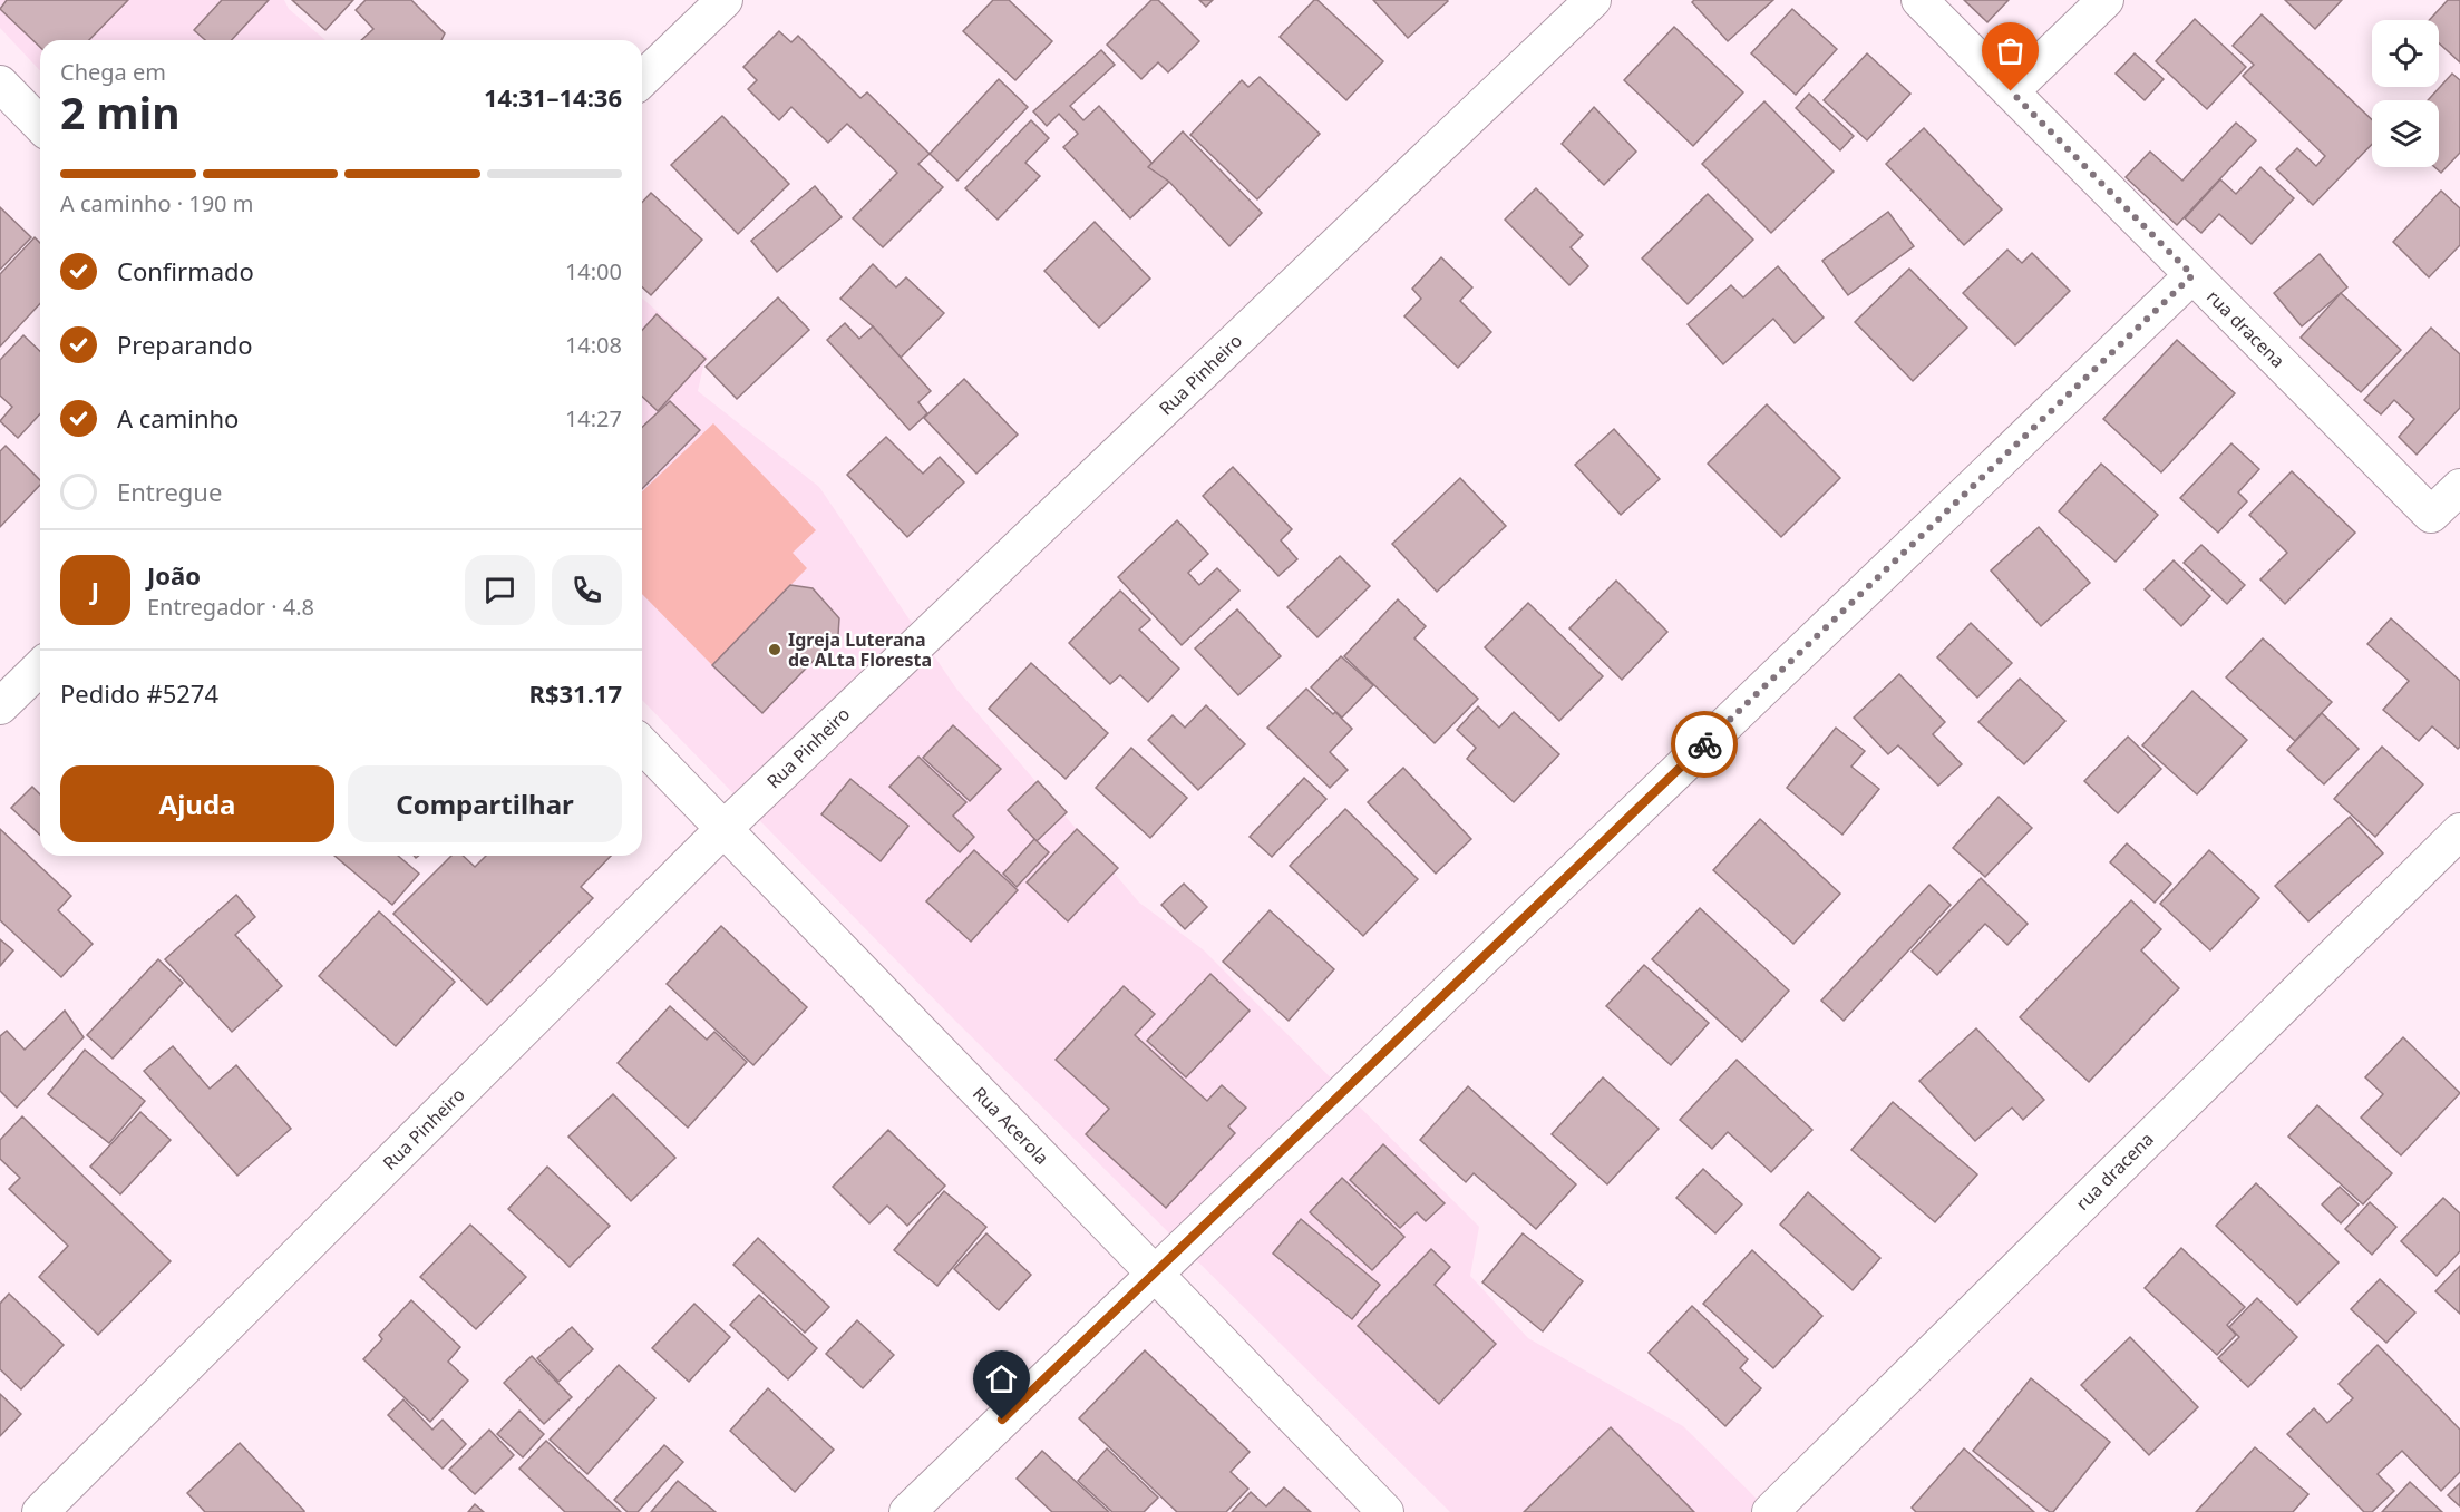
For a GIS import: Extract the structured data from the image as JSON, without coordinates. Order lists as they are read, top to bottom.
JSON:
{
  "streets": {
    "street": ["rua dracena", "Rua Pinheiro", "Rua Acerola"]
  },
  "crossings": [
    ["Rua Pinheiro", "Rua Acerola"]
  ],
  "places": ["Igreja Luterana de ALta Floresta"],
  "page": {
    "heading": ["2 min", "Chega em", "14:31–14:36"],
    "panel": [
      "João",
      "Entregador · 4.8",
      "Pedido #5274",
      "R$31.17"
    ],
    "bar": "A caminho · 190 m",
    "list": [
      ["Confirmado", "14:00"],
      ["Preparando", "14:08"],
      ["A caminho", "14:27"],
      "Entregue"
    ],
    "round": "J",
    "buttons": ["Ajuda", "Compartilhar"]
  }
}
